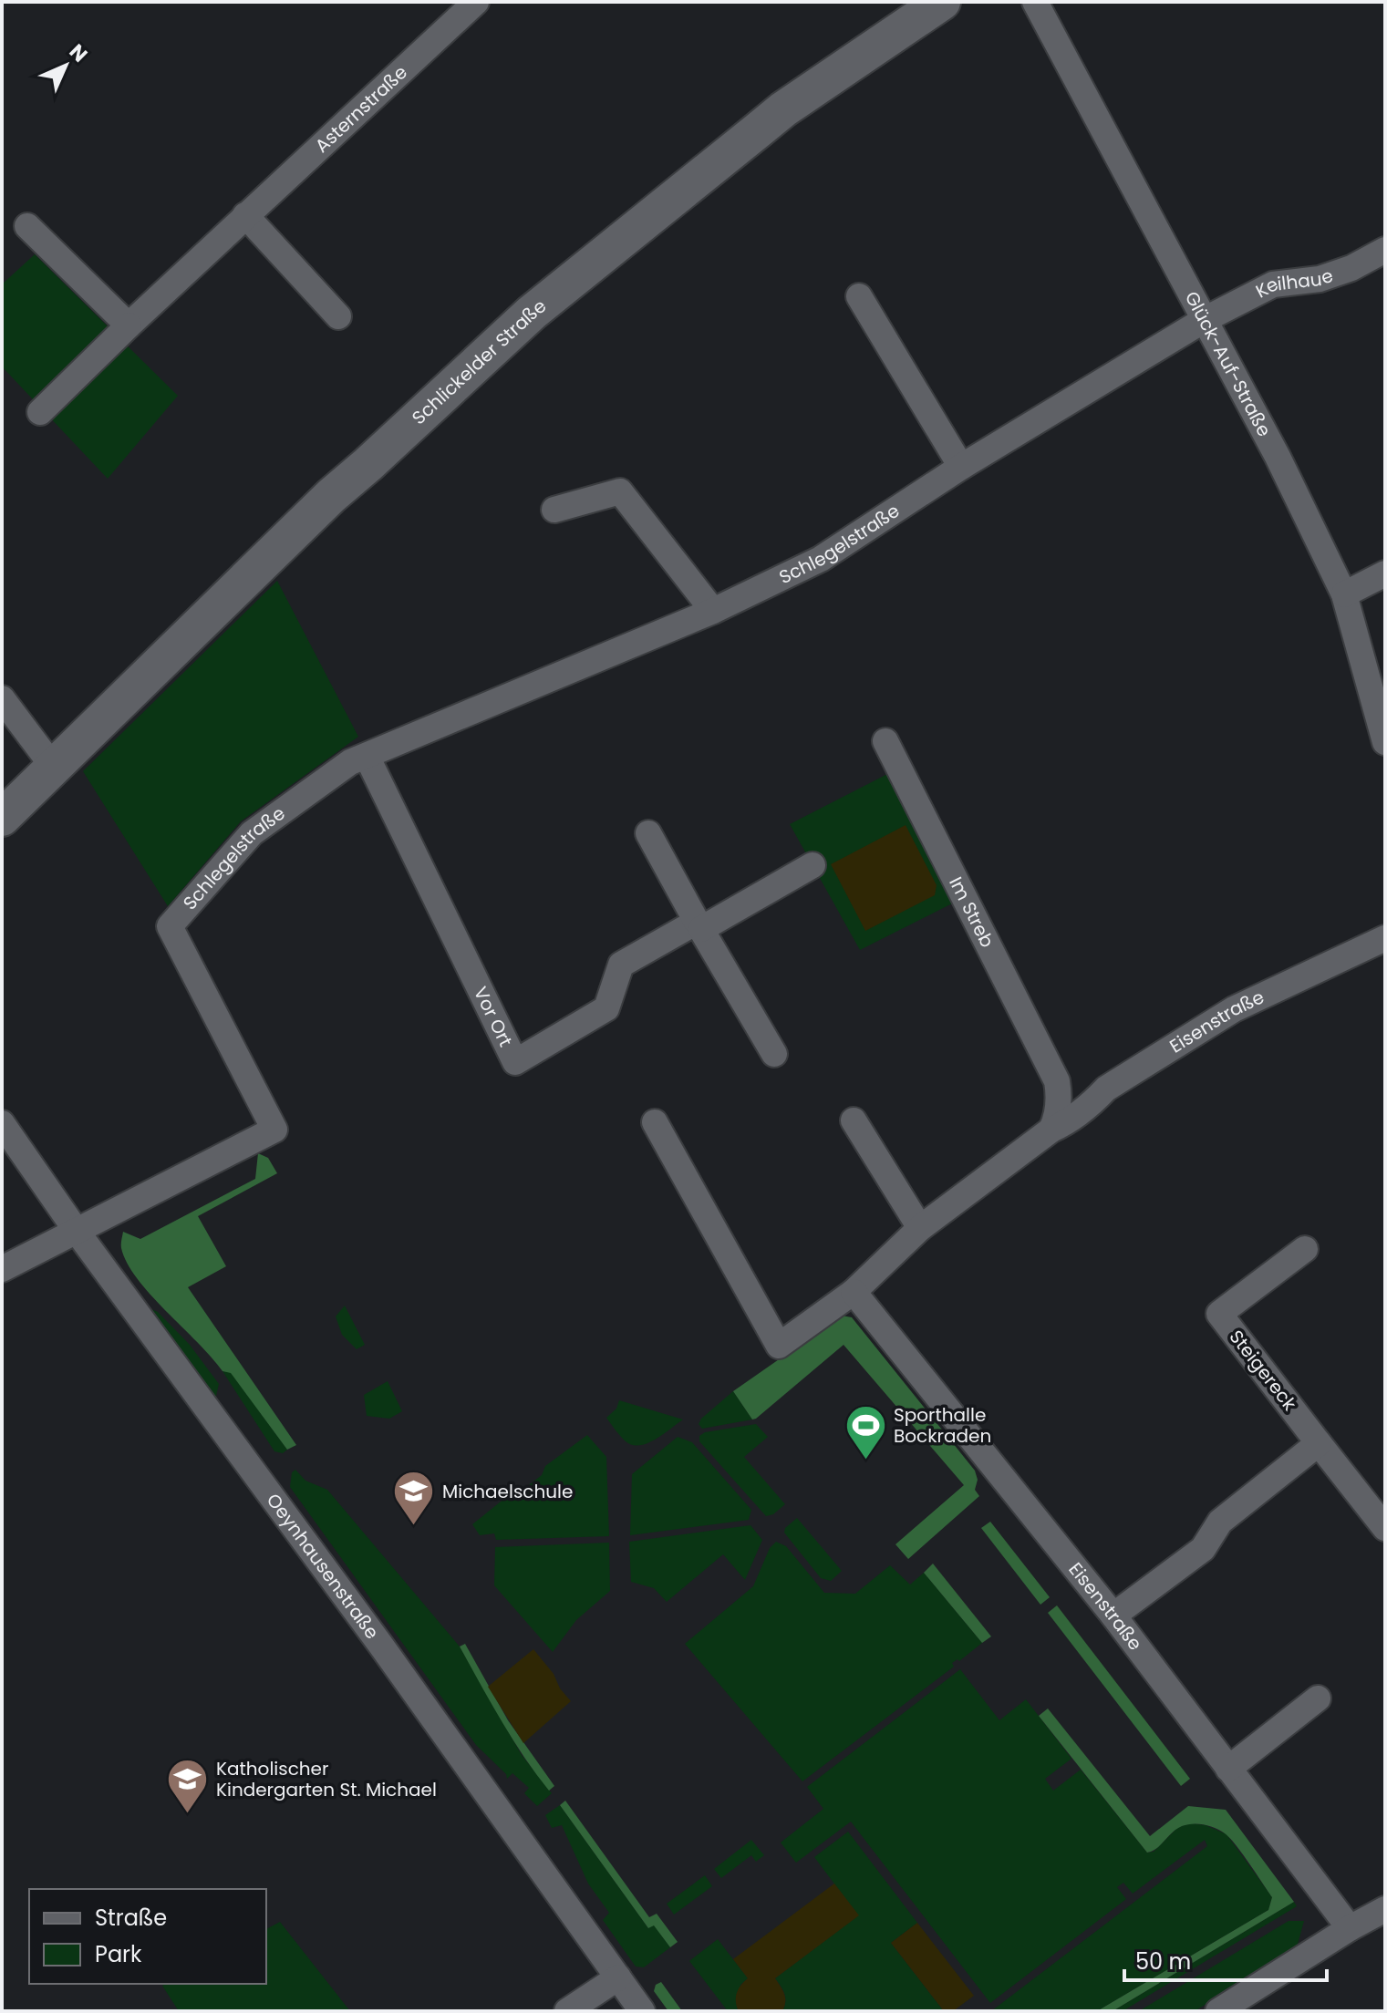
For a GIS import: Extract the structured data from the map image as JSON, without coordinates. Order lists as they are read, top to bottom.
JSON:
{
  "streets": {
    "main road": ["Schlickelder Straße"],
    "street": [
      "Asternstraße",
      "Keilhaue",
      "Glück-Auf-Straße",
      "Schlegelstraße",
      "Im Streb",
      "Vor Ort",
      "Eisenstraße",
      "Steigereck",
      "Oeynhausenstraße"
    ]
  },
  "crossings": [
    ["Keilhaue", "Glück-Auf-Straße"],
    ["Keilhaue", "Schlegelstraße"],
    ["Glück-Auf-Straße", "Schlegelstraße"],
    ["Schlegelstraße", "Vor Ort"],
    ["Schlegelstraße", "Oeynhausenstraße"]
  ],
  "places": {
    "sports": ["Sporthalle Bockraden"],
    "school or university": ["Michaelschule", "Katholischer Kindergarten St. Michael"]
  },
  "legend": ["Straße", "Park"],
  "scale_bar": "50 m",
  "north": "top right"
}
